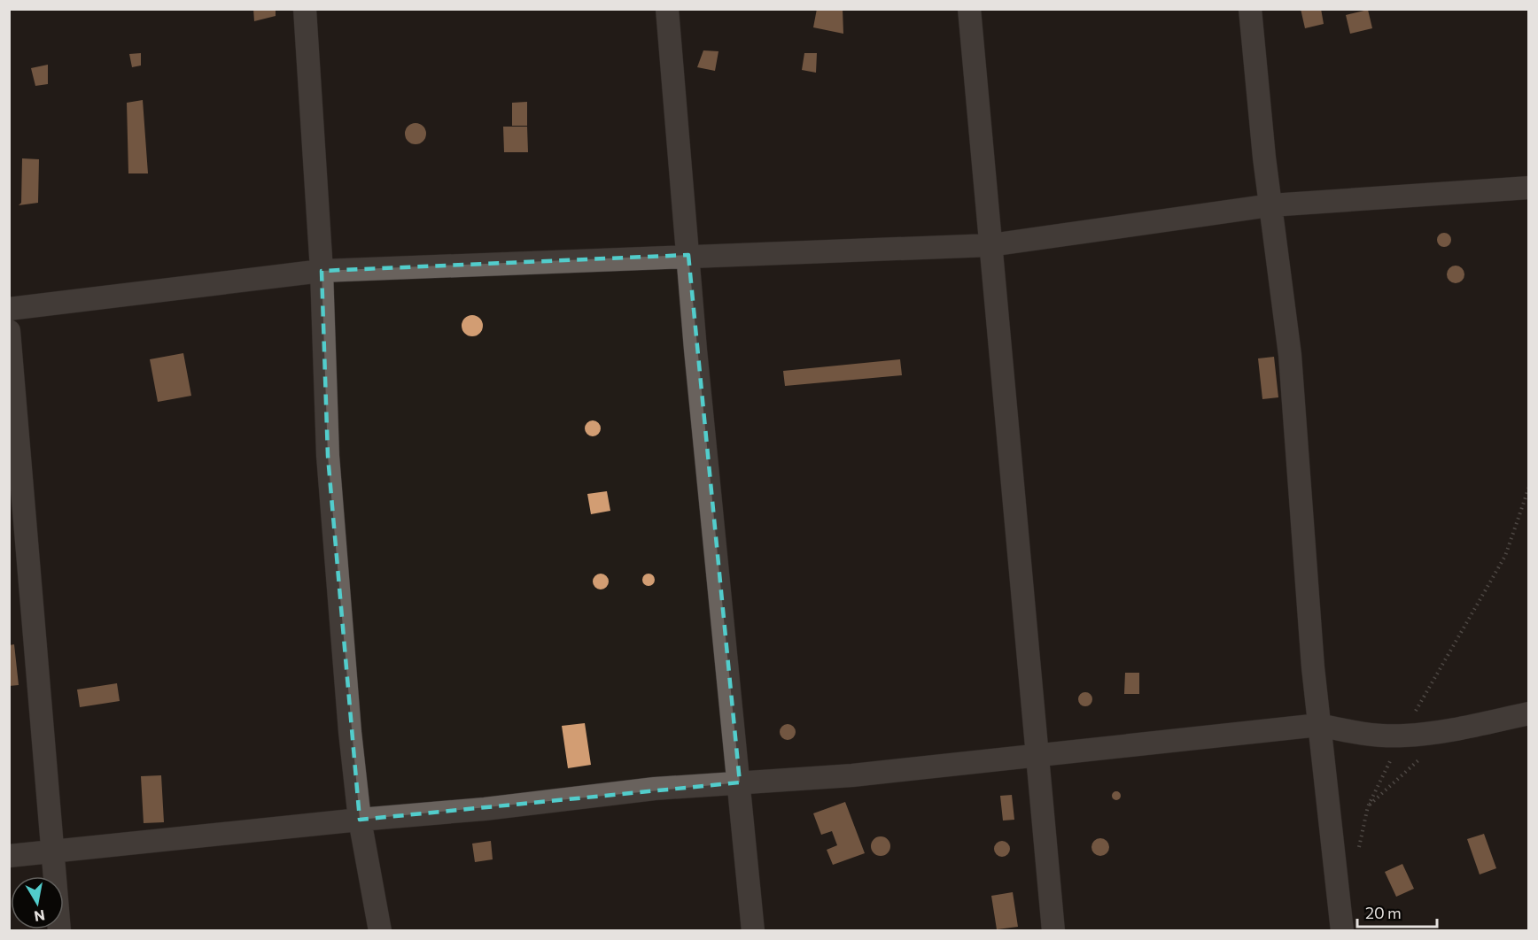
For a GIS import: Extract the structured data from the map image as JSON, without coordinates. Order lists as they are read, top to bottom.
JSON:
{
  "scale_bar": "20 m",
  "north": "bottom"
}
